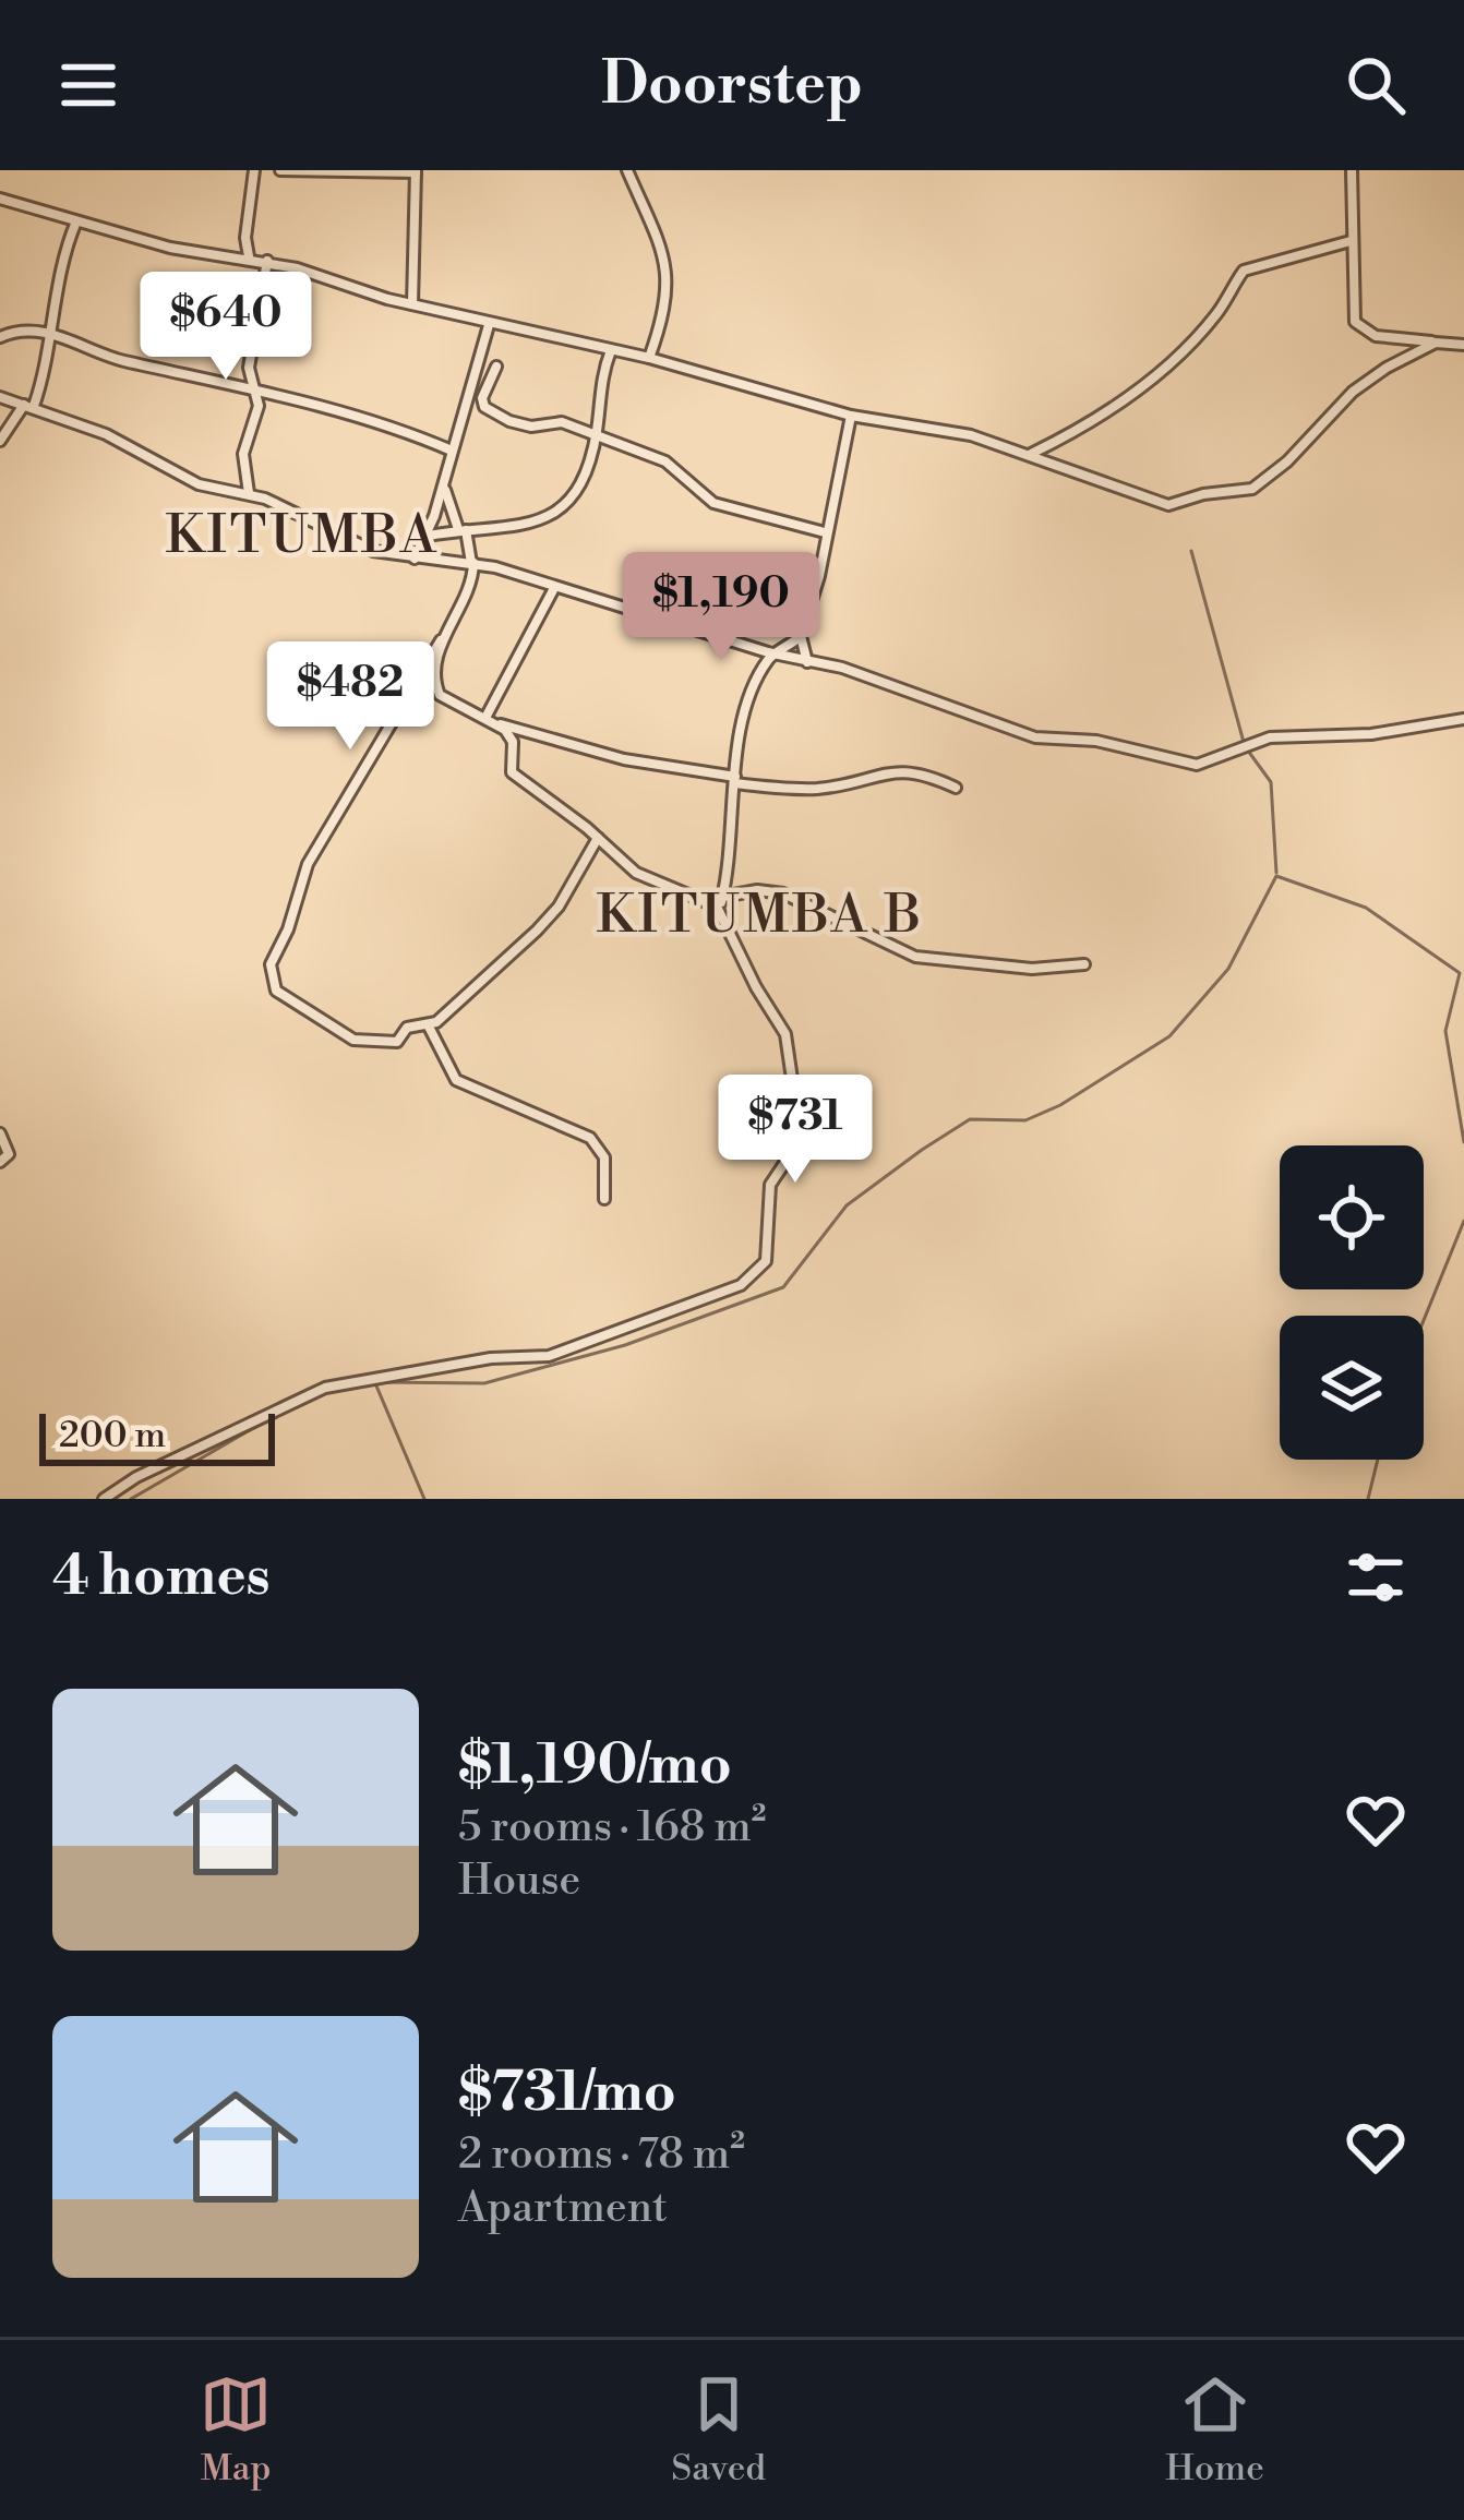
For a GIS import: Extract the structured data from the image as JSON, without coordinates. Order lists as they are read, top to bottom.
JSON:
{
  "districts": ["KITUMBA", "KITUMBA B"],
  "scale_bar": "200 m",
  "page": {
    "header": "Doorstep",
    "price": [
      "$640",
      "$1,190",
      "$482",
      "$731"
    ],
    "scale": "200 m",
    "heading": "4 homes",
    "list": [
      {
        "name": "$1,190/mo",
        "note": "5 rooms · 168 m² · House"
      },
      {
        "name": "$731/mo",
        "note": "2 rooms · 78 m² · Apartment"
      }
    ],
    "tabs": ["Map", "Saved", "Home"]
  }
}
